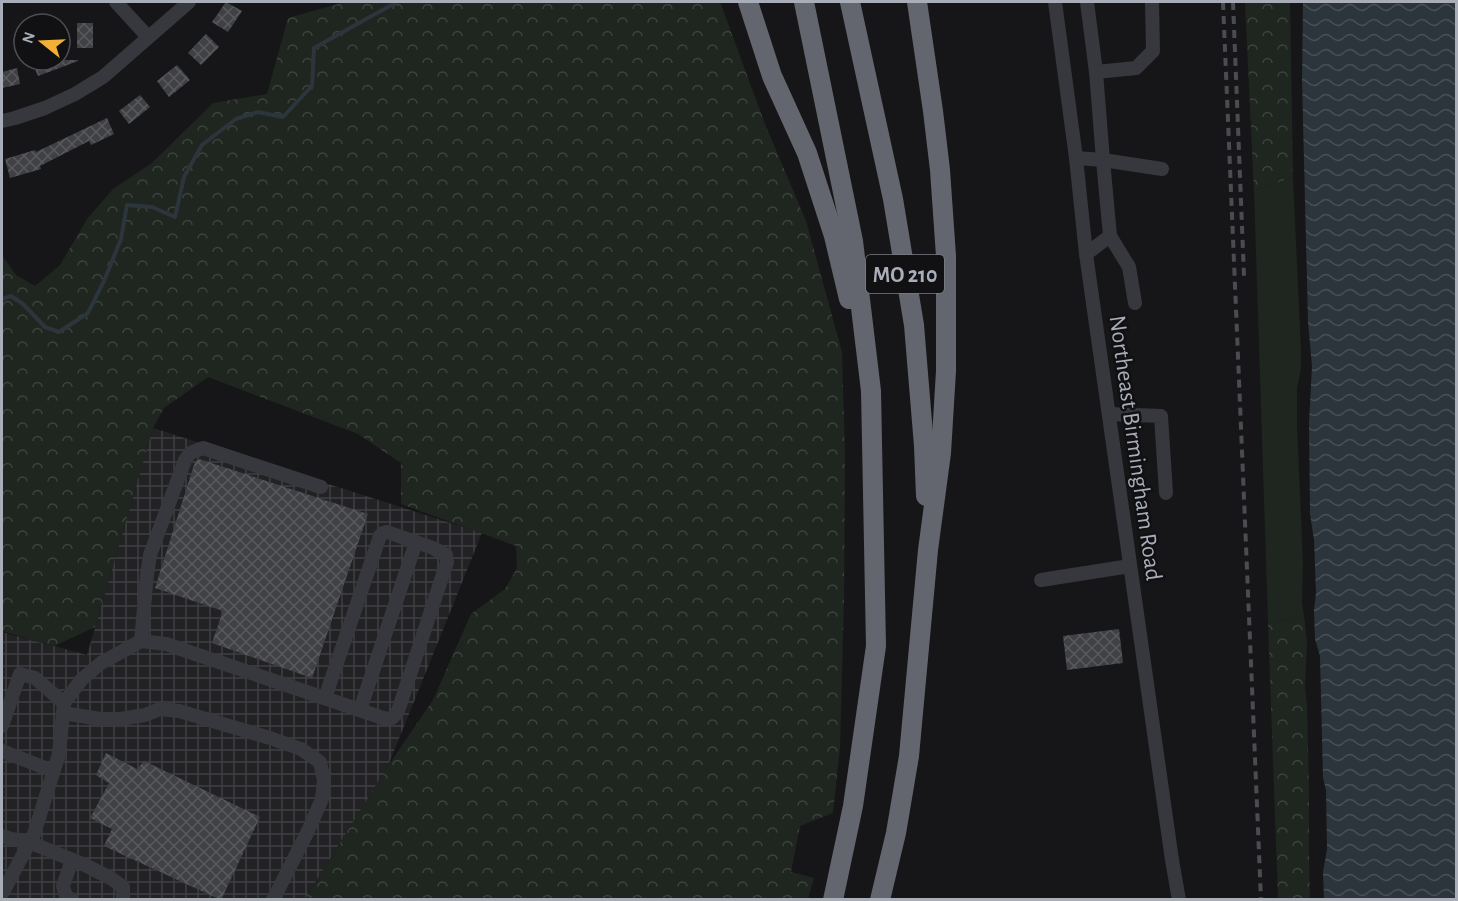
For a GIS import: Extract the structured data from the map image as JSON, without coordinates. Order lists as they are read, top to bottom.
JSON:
{
  "streets": {
    "highway": ["MO 210"],
    "street": ["Northeast Birmingham Road"]
  },
  "north": "left"
}
